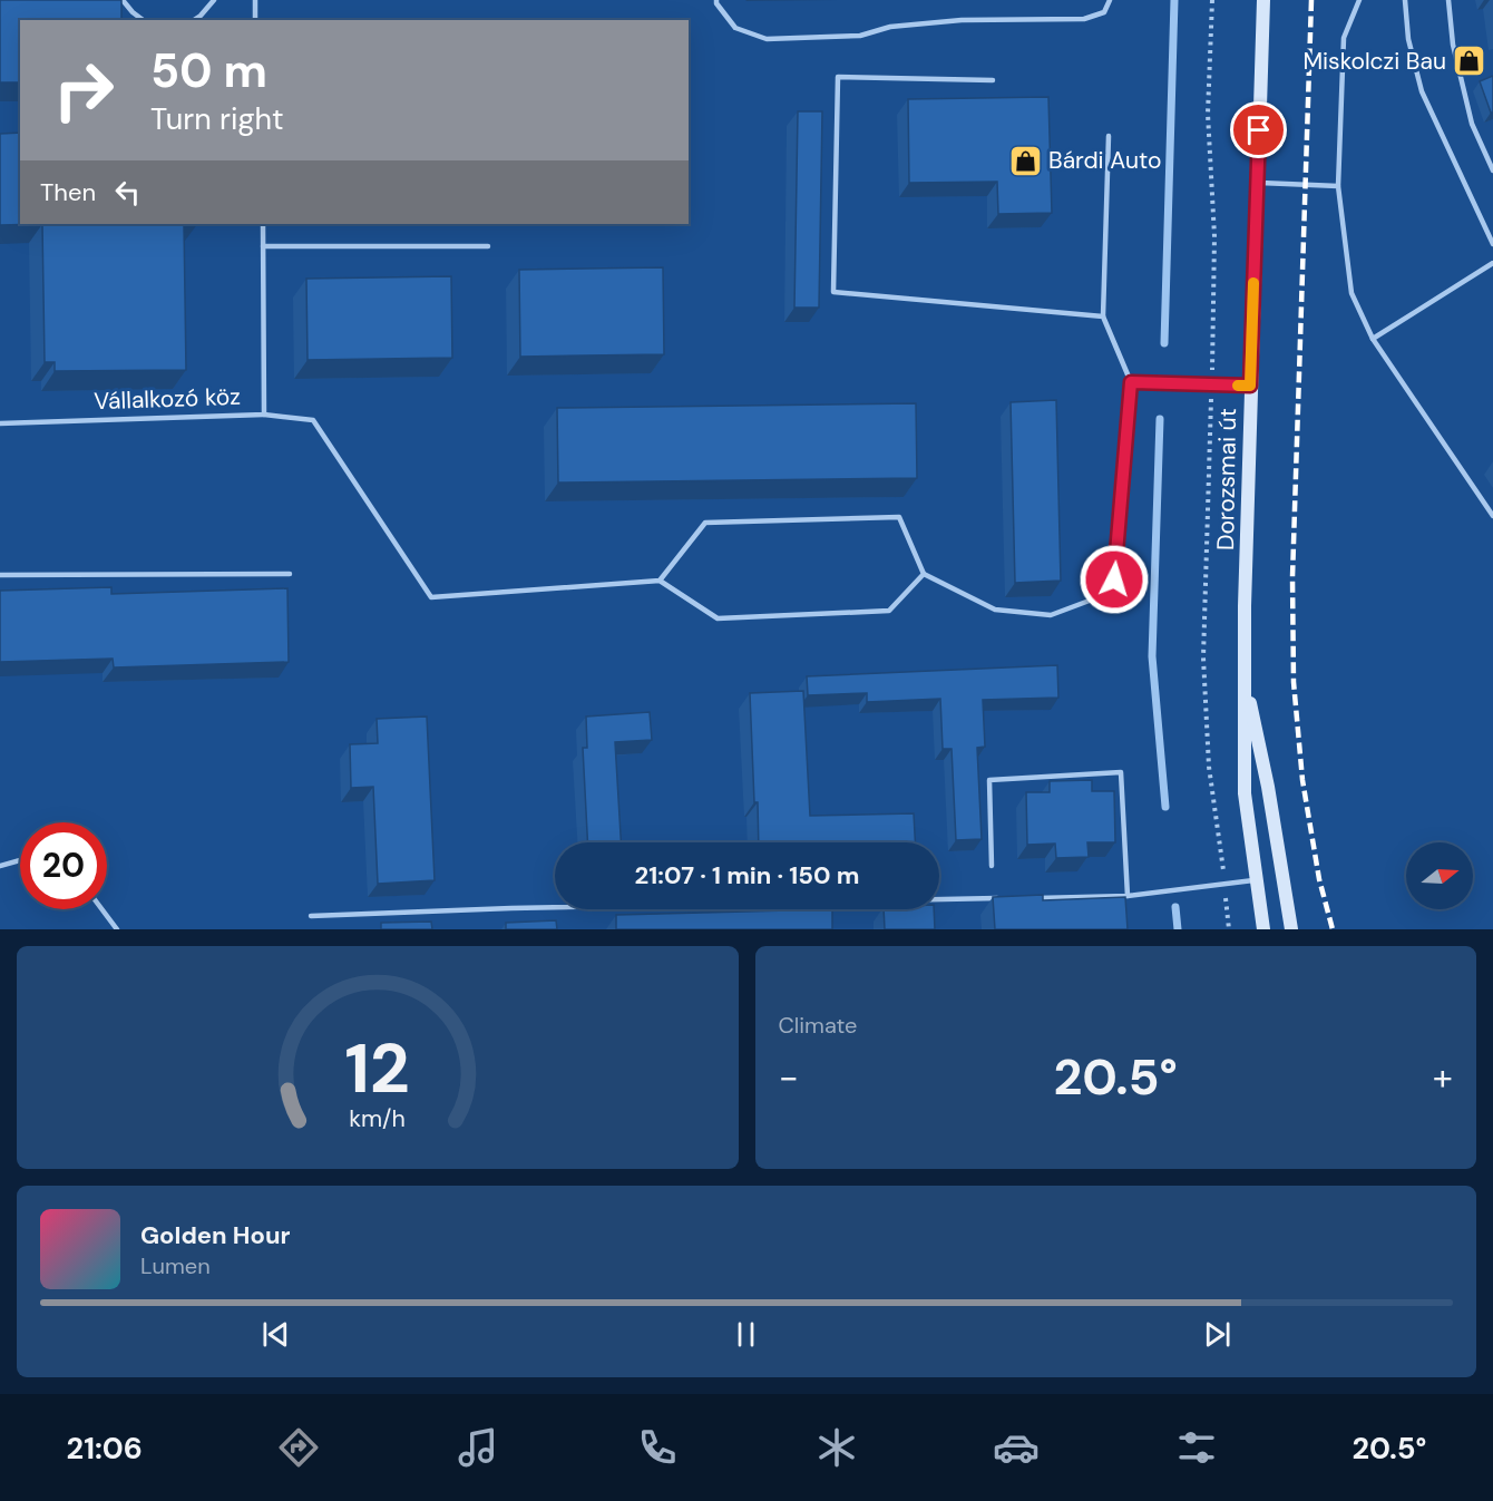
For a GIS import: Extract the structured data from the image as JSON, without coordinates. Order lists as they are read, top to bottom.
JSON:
{
  "streets": {
    "main road": ["Dorozsmai út"],
    "lane": ["Vállalkozó köz"]
  },
  "places": {
    "shop": ["Miskolczi Bau", "Bárdi Auto"]
  },
  "north": "right",
  "page": {
    "turn": ["50 m", "Turn right"],
    "then": "Then",
    "limit": "20",
    "trip": "21:07 · 1 min · 150 m",
    "tile": "Climate",
    "heat": ["−", "20.5°", "+"],
    "song": ["Golden Hour", "Lumen"],
    "tabs": ["21:06", "20.5°"],
    "gauge": ["12", "km/h"]
  }
}
